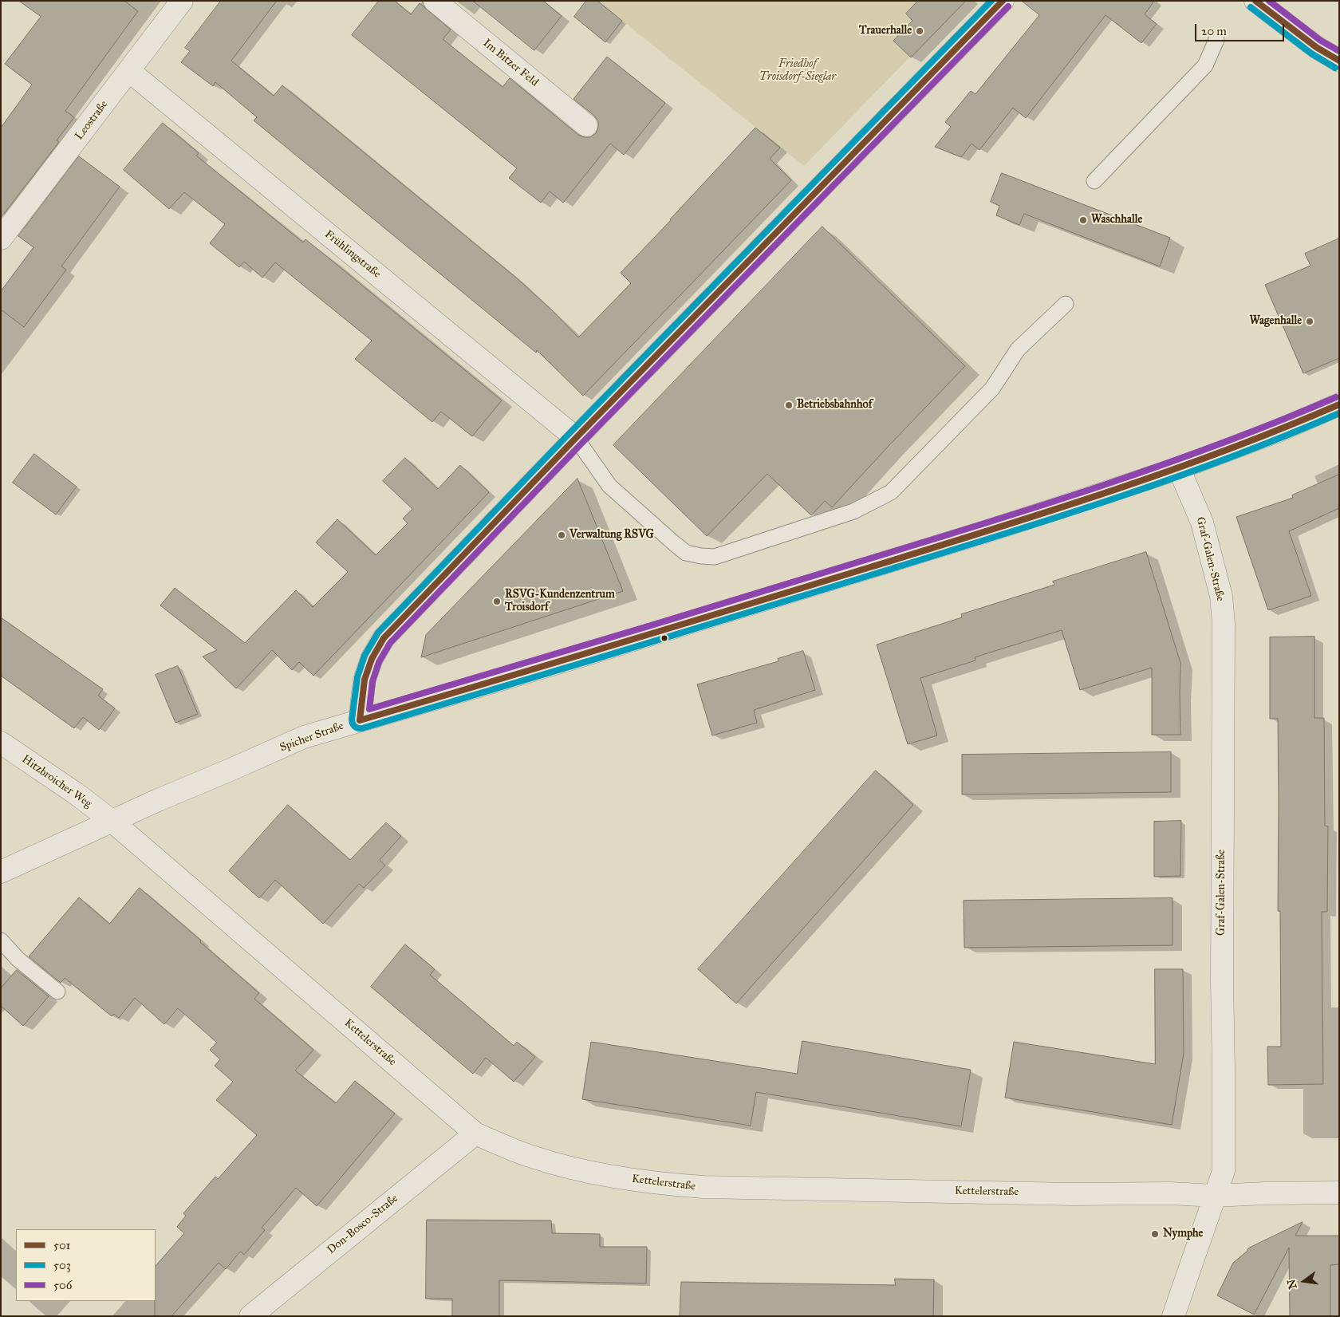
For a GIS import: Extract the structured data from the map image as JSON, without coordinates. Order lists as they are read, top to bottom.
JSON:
{
  "streets": {
    "street": [
      "Im Bitzer Feld",
      "Leostraße",
      "Frühlingstraße",
      "Graf-Galen-Straße",
      "Spicher Straße",
      "Hitzbroicher Weg",
      "Kettelerstraße",
      "Don-Bosco-Straße"
    ]
  },
  "crossings": [
    ["Leostraße", "Frühlingstraße"],
    ["Graf-Galen-Straße", "Spicher Straße"],
    ["Graf-Galen-Straße", "Kettelerstraße"],
    ["Spicher Straße", "Hitzbroicher Weg"],
    ["Spicher Straße", "Kettelerstraße"],
    ["Hitzbroicher Weg", "Kettelerstraße"],
    ["Kettelerstraße", "Don-Bosco-Straße"]
  ],
  "parks": ["Friedhof Troisdorf-Sieglar"],
  "places": [
    "Trauerhalle",
    "Waschhalle",
    "Wagenhalle",
    "Betriebsbahnhof",
    "Verwaltung RSVG",
    "RSVG-Kundenzentrum Troisdorf",
    "Nymphe"
  ],
  "lines": ["transit line 501", "transit line 503", "transit line 506"],
  "legend": ["501", "503", "506"],
  "scale_bar": "20 m",
  "north": "left"
}
